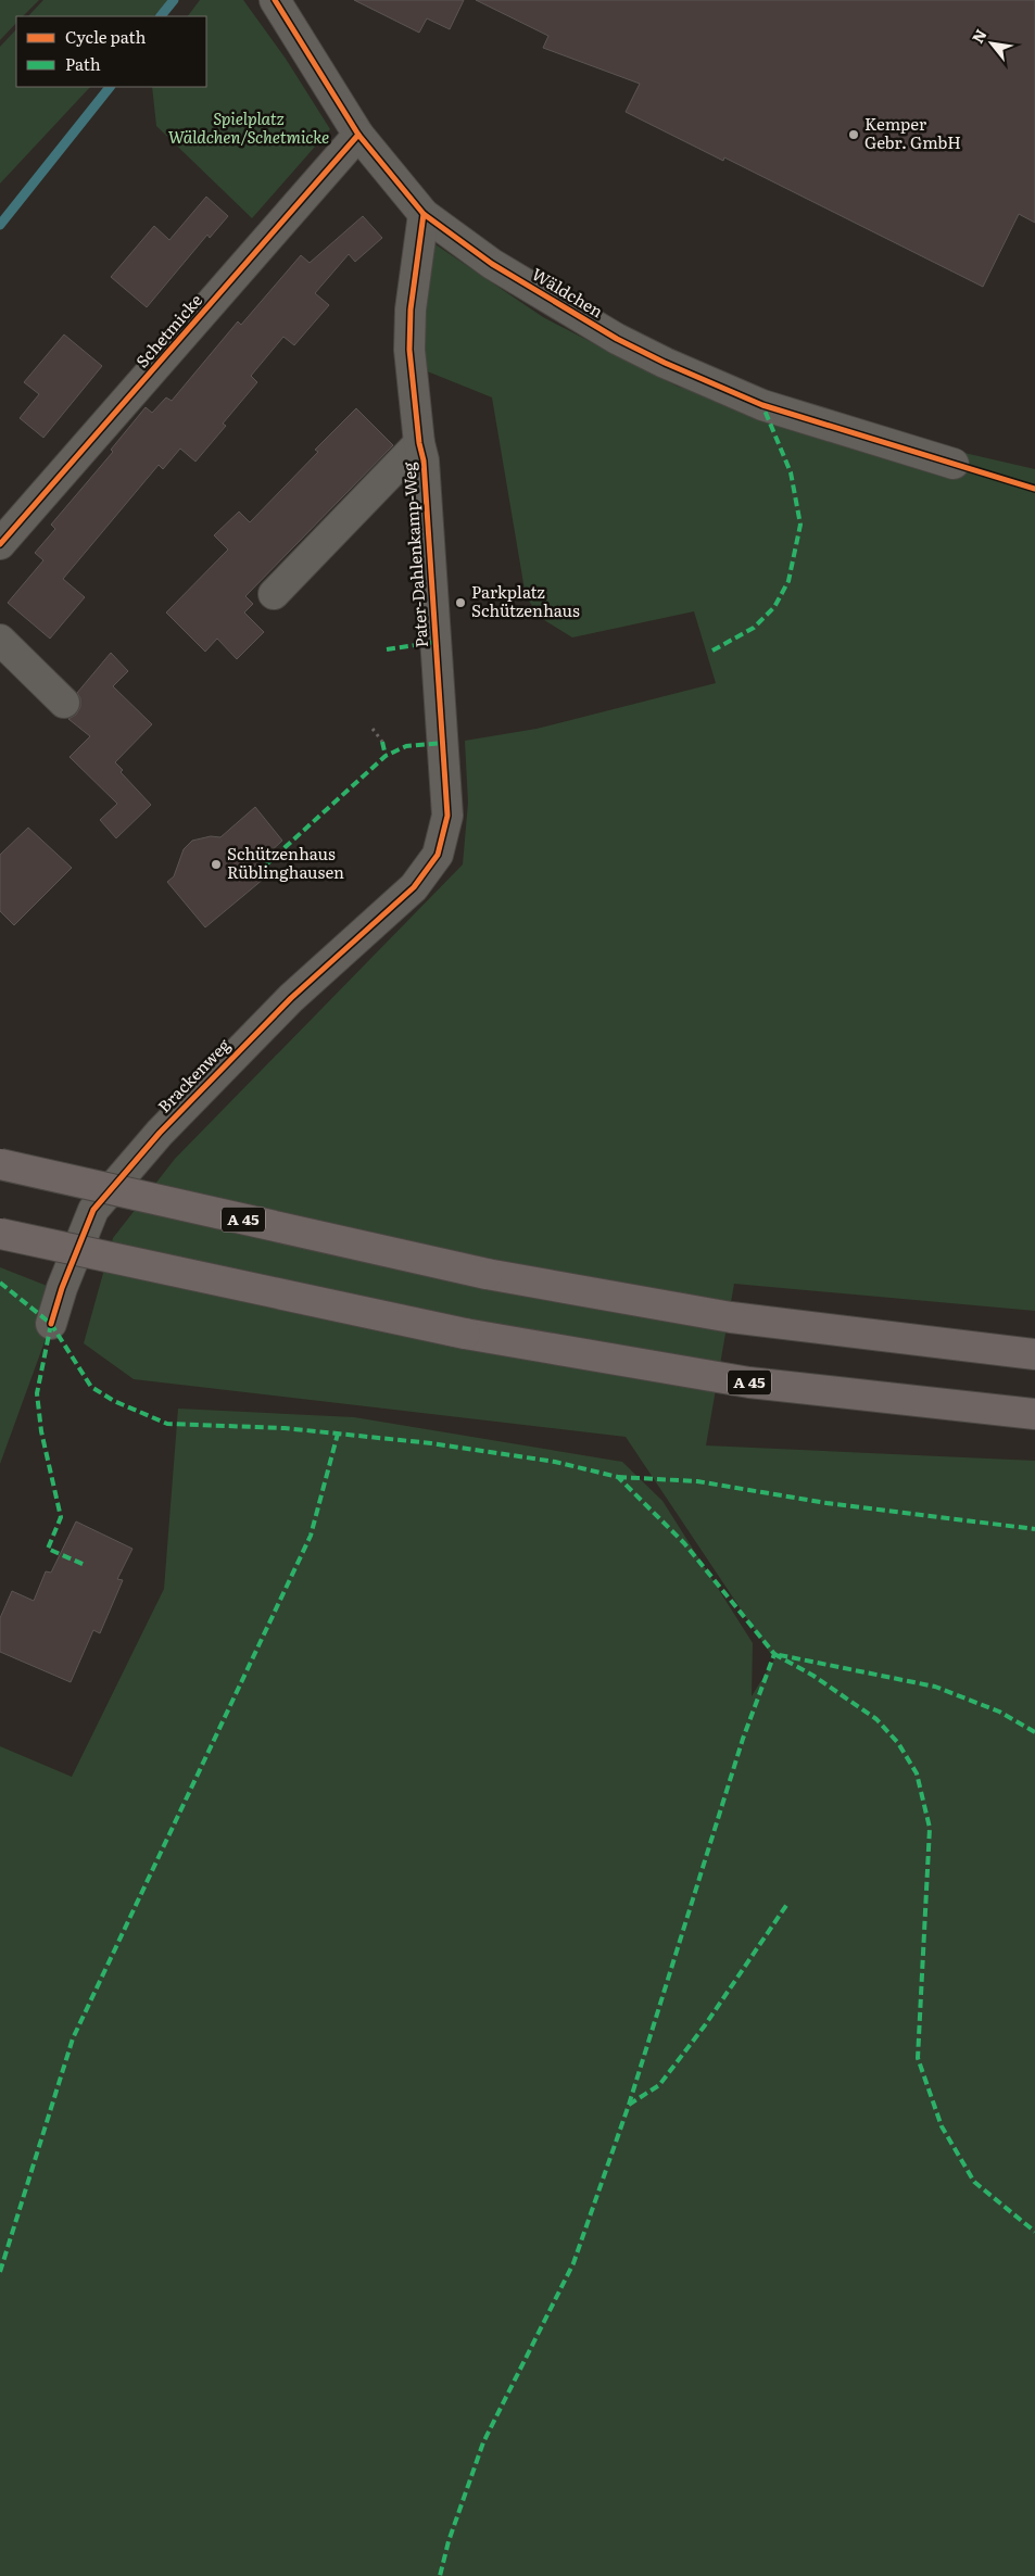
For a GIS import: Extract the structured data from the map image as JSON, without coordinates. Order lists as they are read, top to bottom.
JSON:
{
  "streets": {
    "highway": ["A 45"],
    "street": [
      "Wäldchen",
      "Schetmicke",
      "Pater-Dahlenkamp-Weg",
      "Brackenweg"
    ]
  },
  "crossings": [
    ["Wäldchen", "Schetmicke"],
    ["Wäldchen", "Pater-Dahlenkamp-Weg"],
    ["Pater-Dahlenkamp-Weg", "Brackenweg"]
  ],
  "parks": ["Spielplatz Wäldchen/Schetmicke"],
  "places": ["Kemper Gebr. GmbH", "Parkplatz Schützenhaus", "Schützenhaus Rüblinghausen"],
  "legend": ["Cycle path", "Path"],
  "north": "top left"
}
